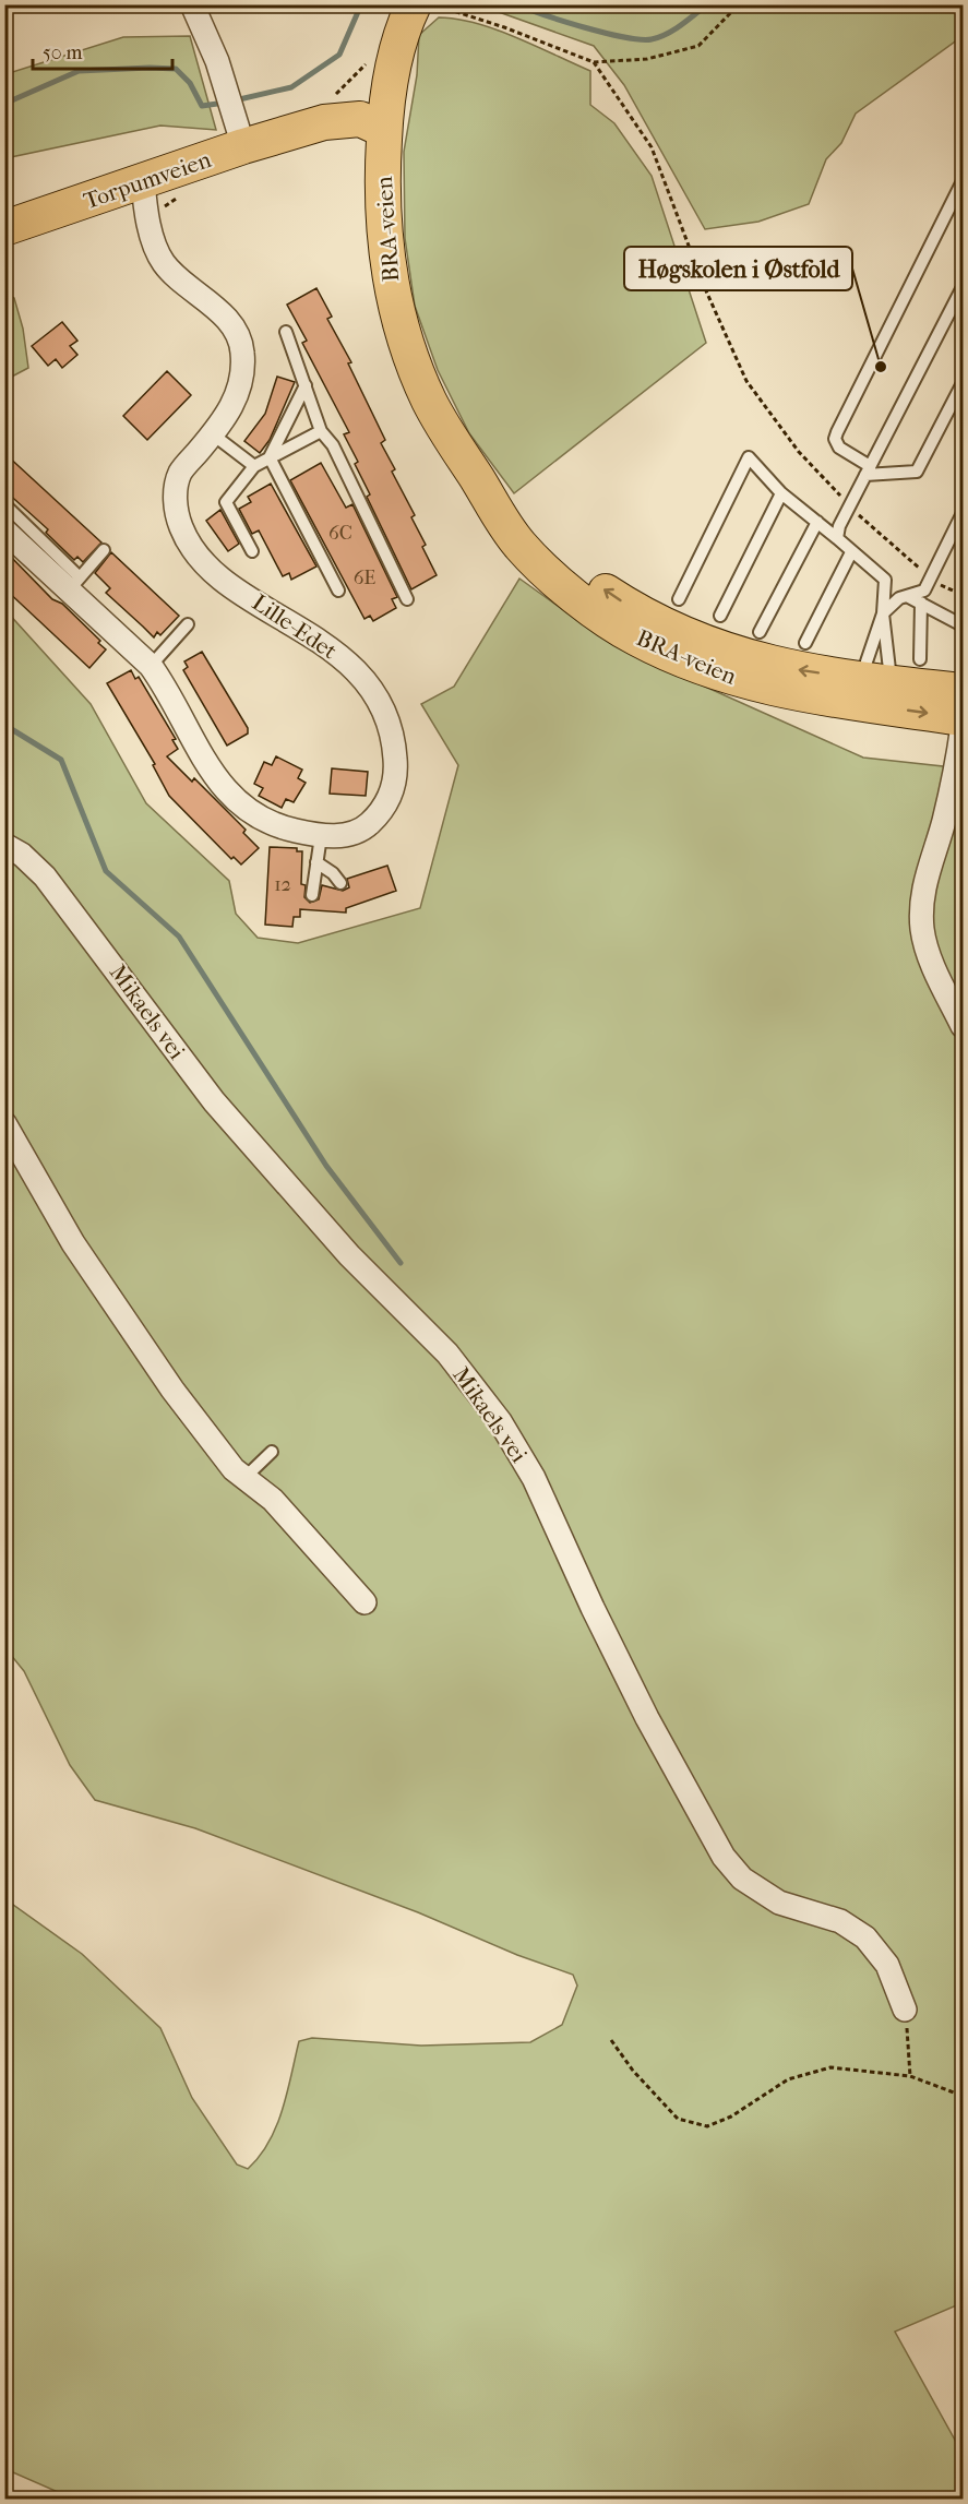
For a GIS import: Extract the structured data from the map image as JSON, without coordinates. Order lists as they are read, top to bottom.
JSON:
{
  "streets": {
    "main road": ["Torpumveien", "BRA-veien"],
    "street": ["Lille-Edet", "Mikaels vei"]
  },
  "crossings": [
    ["Torpumveien", "BRA-veien"],
    ["Torpumveien", "Lille-Edet"]
  ],
  "places": ["Høgskolen i Østfold"],
  "house_numbers": ["6C", "6E", "12"],
  "scale_bar": "50 m"
}
